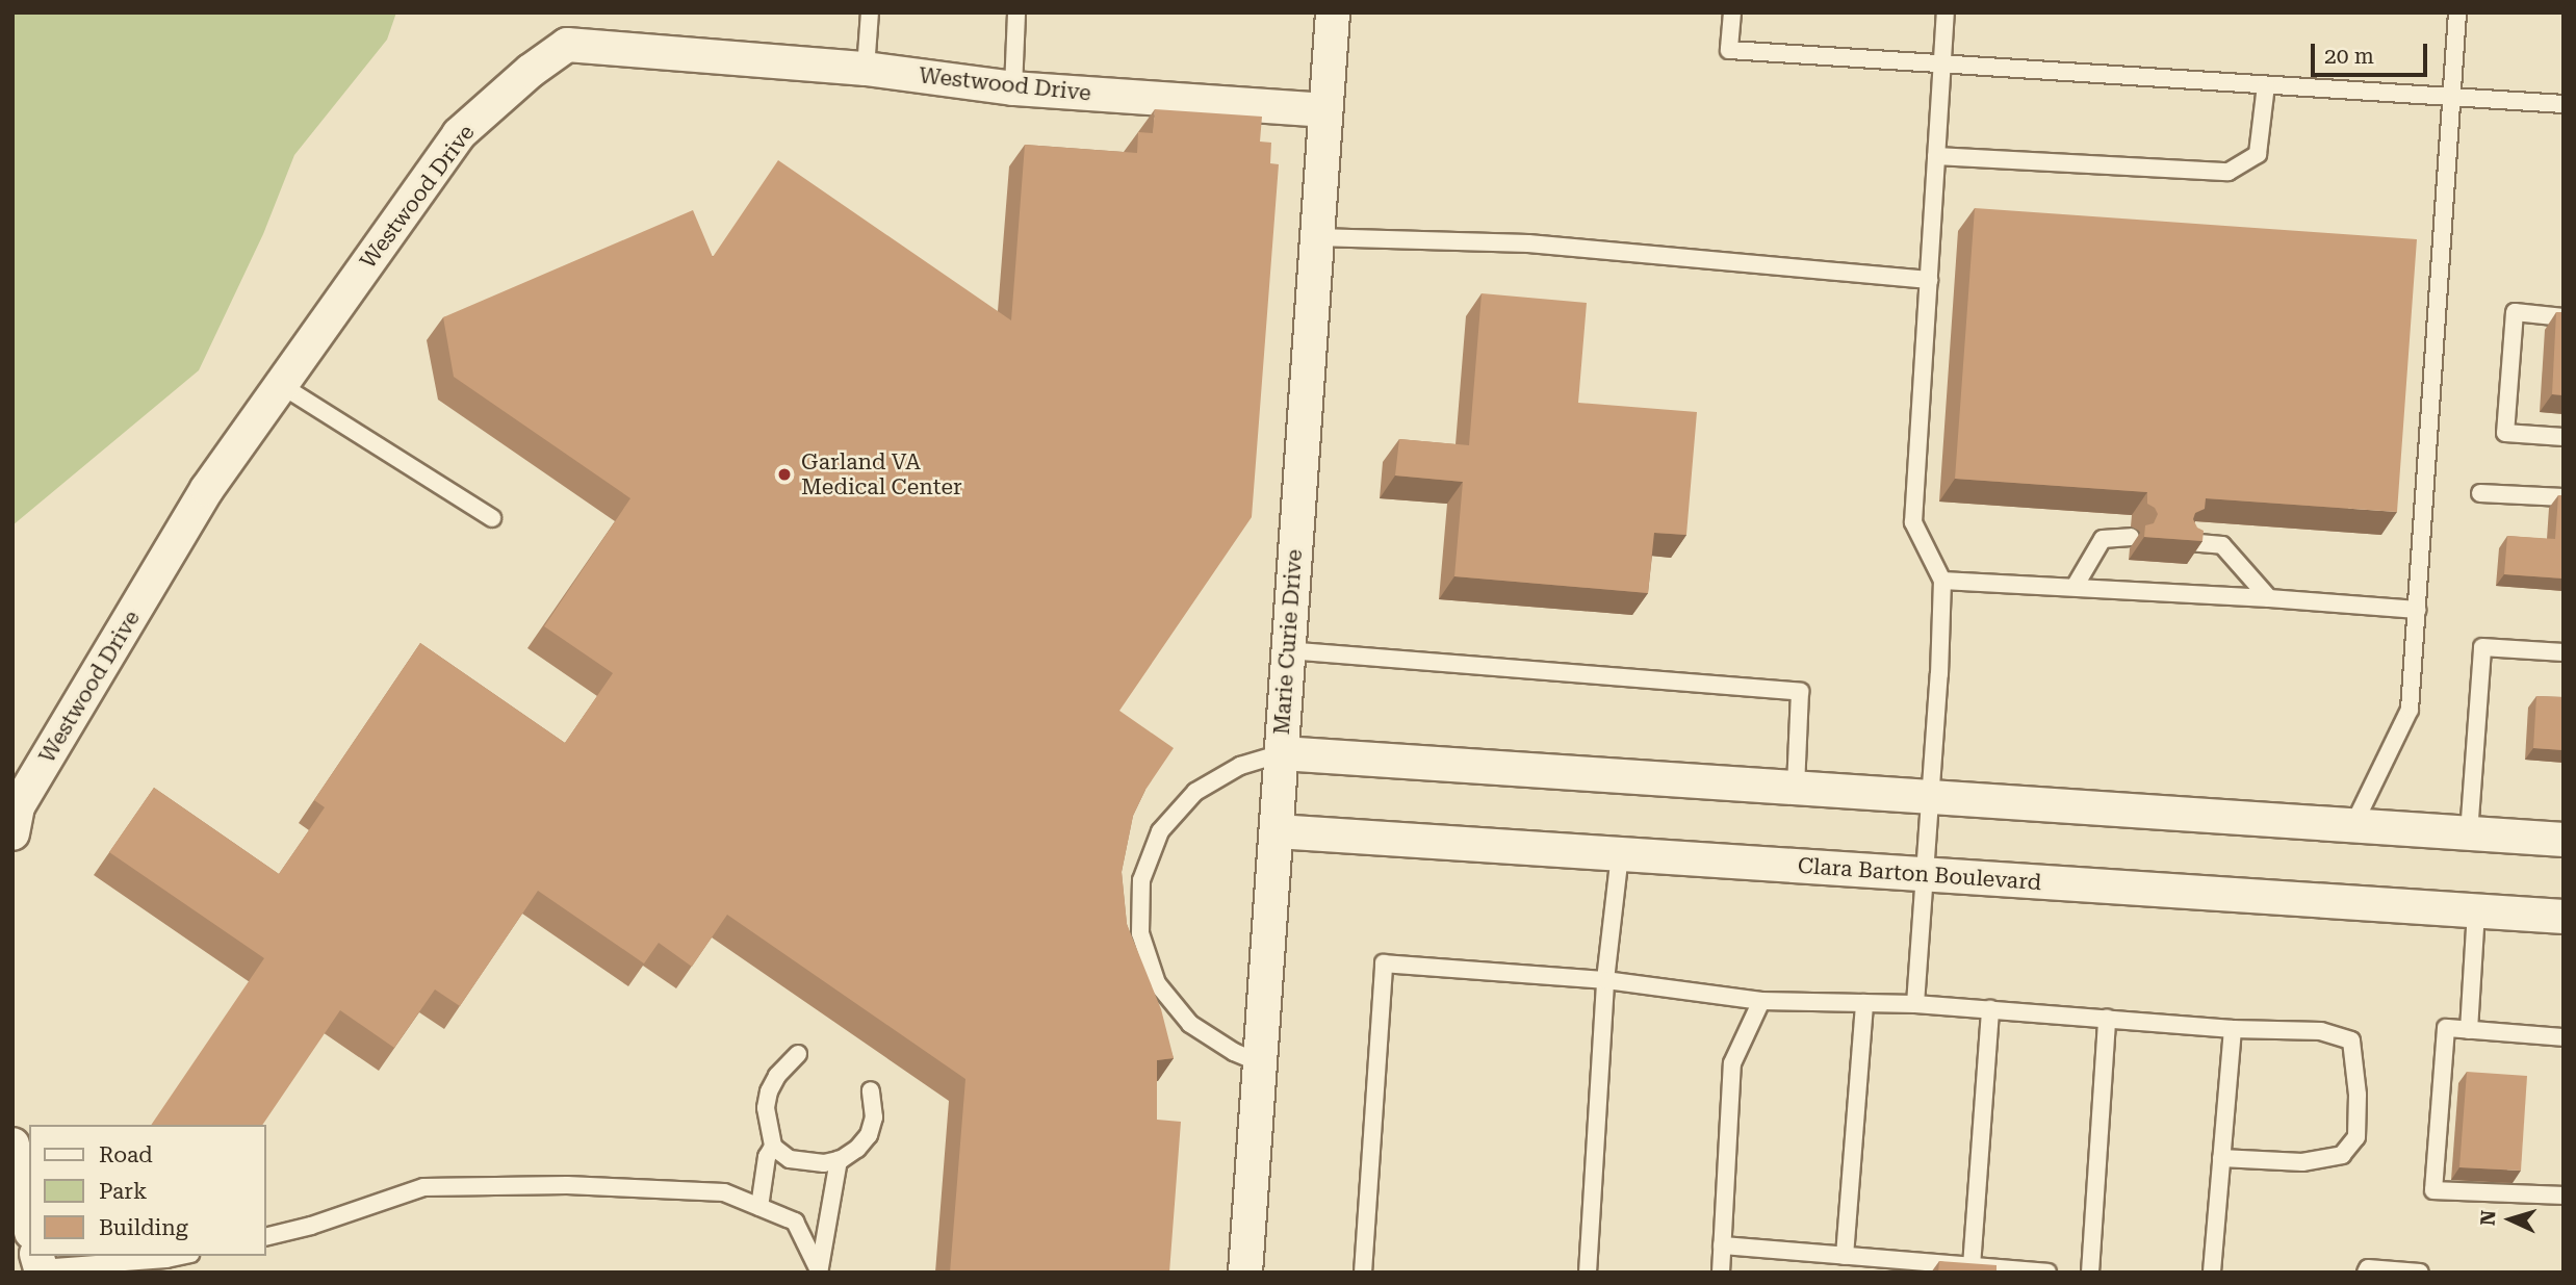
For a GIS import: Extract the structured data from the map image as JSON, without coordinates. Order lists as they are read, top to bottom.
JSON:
{
  "streets": {
    "street": ["Westwood Drive", "Marie Curie Drive", "Clara Barton Boulevard"]
  },
  "crossings": [
    ["Westwood Drive", "Marie Curie Drive"],
    ["Marie Curie Drive", "Clara Barton Boulevard"]
  ],
  "places": ["Garland VA Medical Center"],
  "legend": ["Road", "Park", "Building"],
  "scale_bar": "20 m",
  "north": "left"
}
